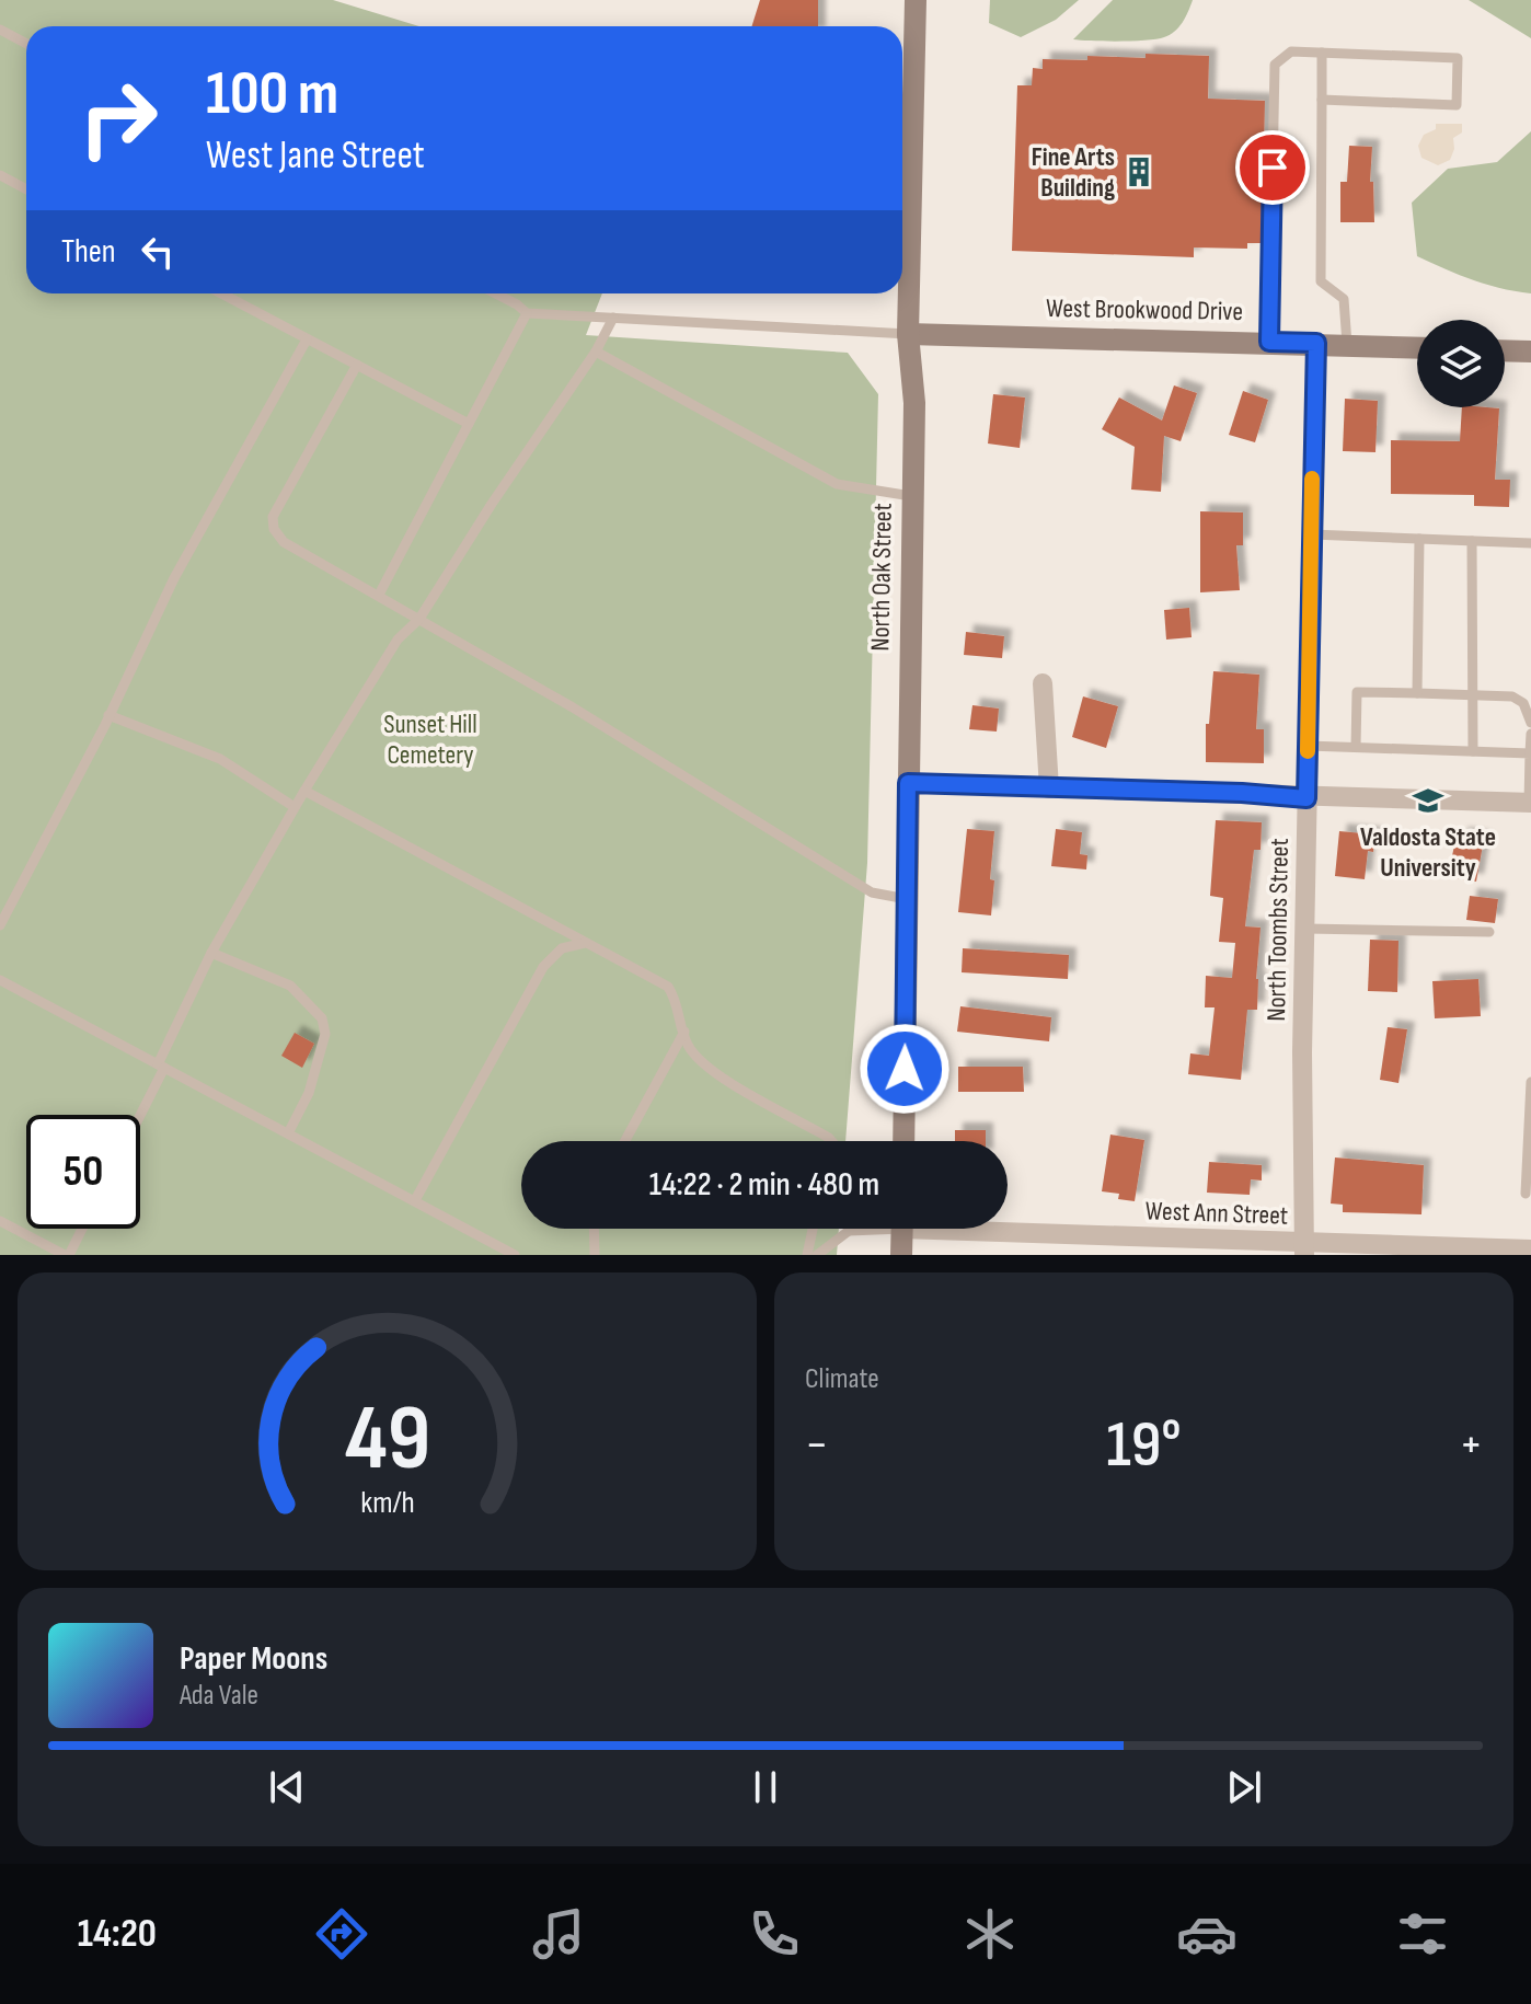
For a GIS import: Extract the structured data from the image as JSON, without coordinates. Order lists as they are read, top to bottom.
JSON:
{
  "streets": {
    "main road": ["West Brookwood Drive", "North Oak Street"],
    "street": ["North Toombs Street", "West Ann Street"]
  },
  "crossings": [
    ["West Brookwood Drive", "North Oak Street"],
    ["West Brookwood Drive", "North Toombs Street"],
    ["North Toombs Street", "West Ann Street"]
  ],
  "parks": ["Sunset Hill Cemetery"],
  "places": {
    "building": ["Fine Arts Building"],
    "school or university": ["Valdosta State University"]
  },
  "page": {
    "turn": ["100 m", "West Jane Street"],
    "then": "Then",
    "limit": "50",
    "trip": "14:22 · 2 min · 480 m",
    "tile": "Climate",
    "heat": ["−", "19°", "+"],
    "song": ["Paper Moons", "Ada Vale"],
    "tabs": "14:20",
    "gauge": ["49", "km/h"]
  }
}
